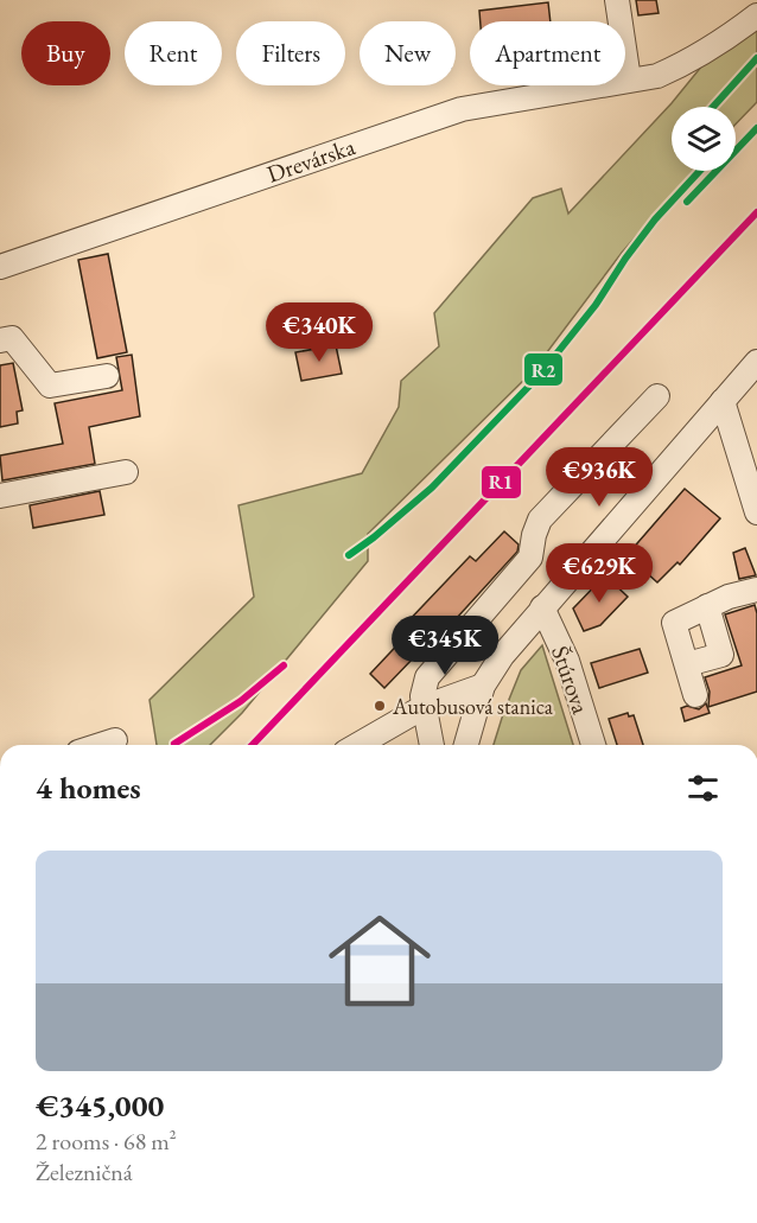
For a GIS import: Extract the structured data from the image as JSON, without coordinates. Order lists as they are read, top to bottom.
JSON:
{
  "streets": {
    "street": ["Drevárska", "Štúrova"]
  },
  "places": ["Autobusová stanica"],
  "lines": ["transit line R2", "transit line R1"],
  "page": {
    "chip": [
      "Buy",
      "Rent",
      "Filters",
      "New",
      "Apartment"
    ],
    "price": [
      "€340K",
      "€936K",
      "€629K",
      "€345K"
    ],
    "heading": "4 homes",
    "list": [
      {
        "name": "€345,000",
        "note": "2 rooms · 68 m² · Železničná"
      }
    ]
  }
}
